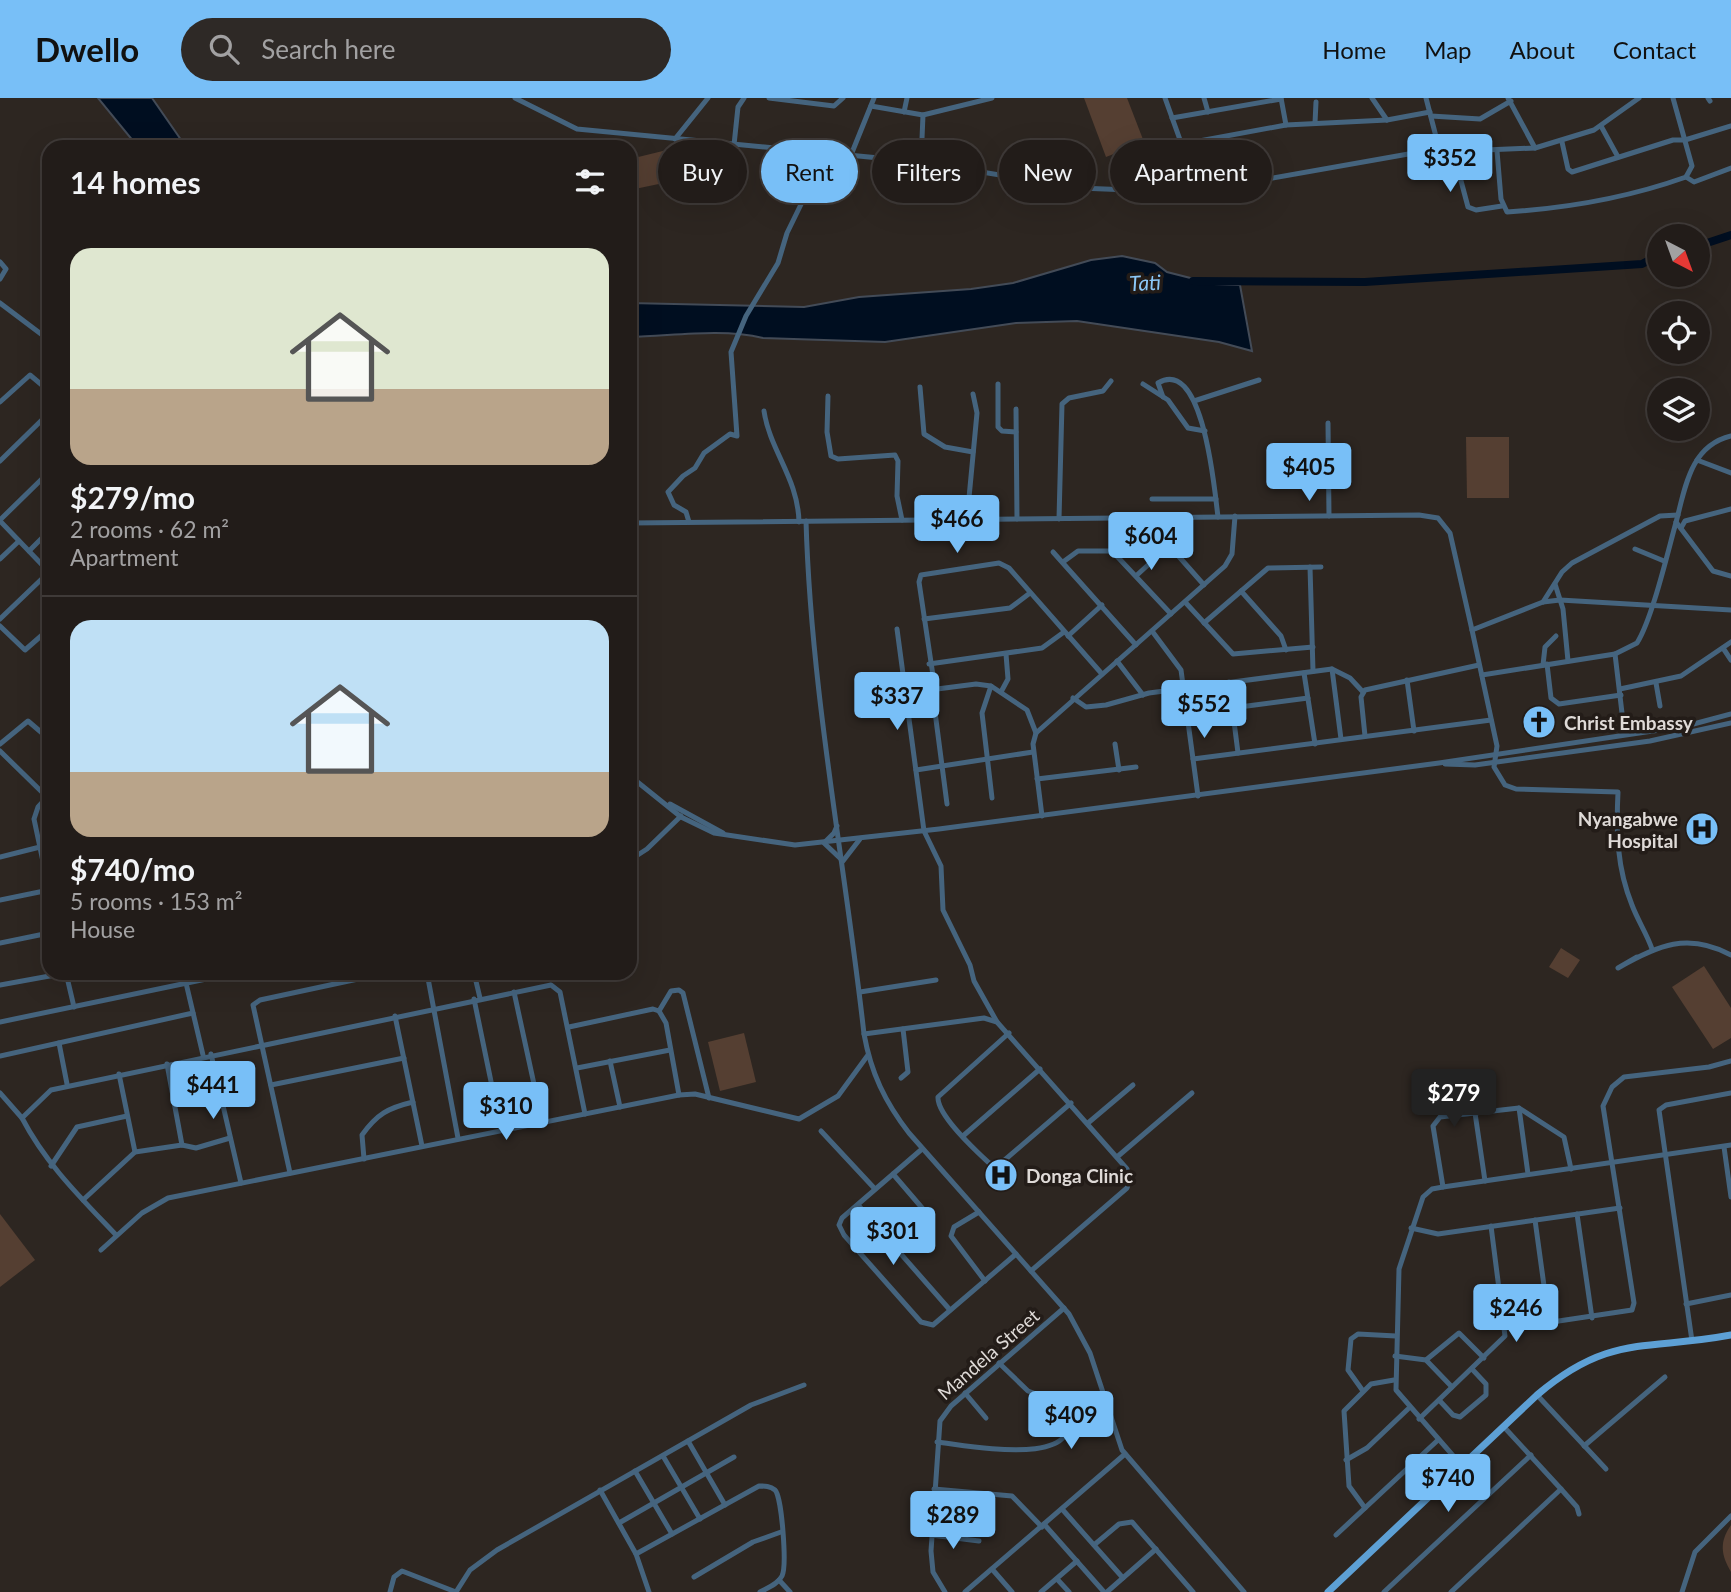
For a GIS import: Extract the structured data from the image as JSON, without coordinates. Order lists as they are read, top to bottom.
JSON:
{
  "streets": {
    "street": ["Mandela Street"]
  },
  "water": ["Tati"],
  "places": {
    "church": ["Christ Embassy"],
    "hospital": ["Nyangabwe Hospital", "Donga Clinic"]
  },
  "north": "bottom right",
  "page": {
    "header": "Dwello",
    "search": "Search here",
    "nav": [
      "Home",
      "Map",
      "About",
      "Contact"
    ],
    "price": [
      "$352",
      "$405",
      "$466",
      "$604",
      "$337",
      "$552",
      "$441",
      "$279",
      "$310",
      "$301",
      "$246",
      "$409",
      "$740",
      "$289"
    ],
    "chip": [
      "Buy",
      "Rent",
      "Filters",
      "New",
      "Apartment"
    ],
    "heading": "14 homes",
    "list": [
      {
        "name": "$279/mo",
        "note": "2 rooms · 62 m² · Apartment"
      },
      {
        "name": "$740/mo",
        "note": "5 rooms · 153 m² · House"
      }
    ]
  }
}
